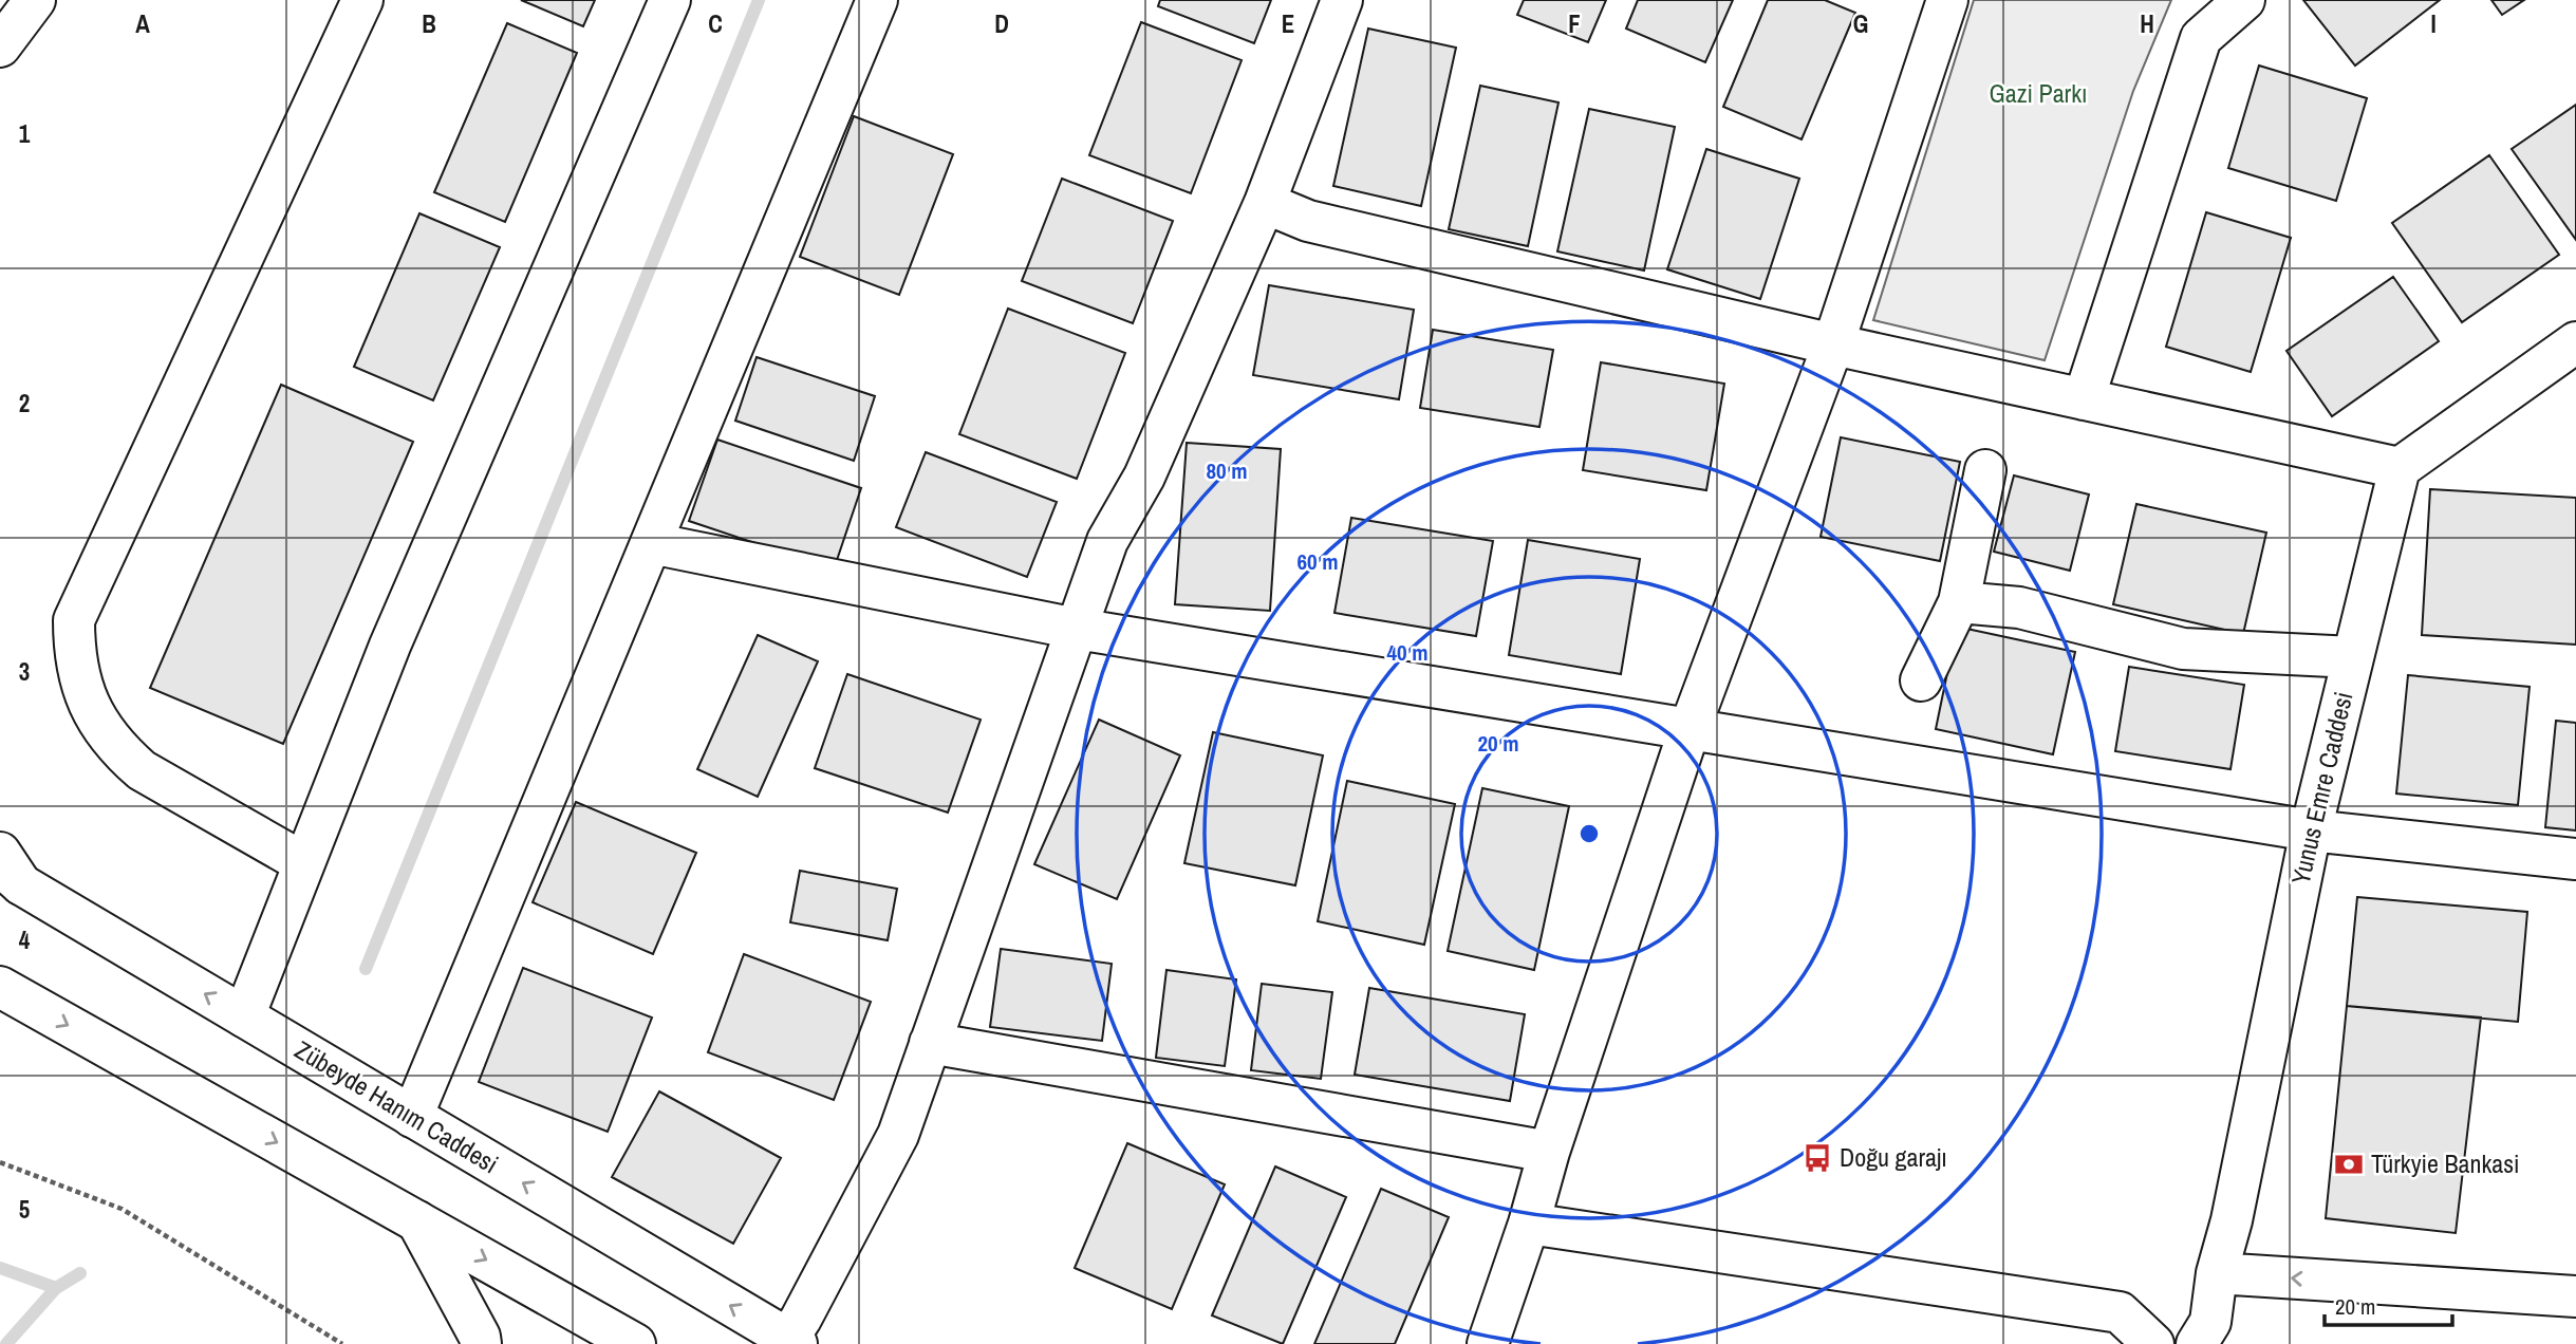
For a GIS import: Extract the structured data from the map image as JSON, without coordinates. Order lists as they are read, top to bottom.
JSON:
{
  "streets": {
    "main road": ["Yunus Emre Caddesi", "Zübeyde Hanım Caddesi"]
  },
  "parks": ["Gazi Parkı"],
  "places": {
    "bus stop": ["Doğu garajı"],
    "bank": ["Türkyie Bankasi"]
  },
  "scale_bar": "20 m",
  "grid": {
    "columns": [
      "A",
      "B",
      "C",
      "D",
      "E",
      "F",
      "G",
      "H",
      "I"
    ],
    "rows": [
      "1",
      "2",
      "3",
      "4",
      "5"
    ]
  },
  "rings": [
    "80 m",
    "60 m",
    "40 m",
    "20 m"
  ]
}
